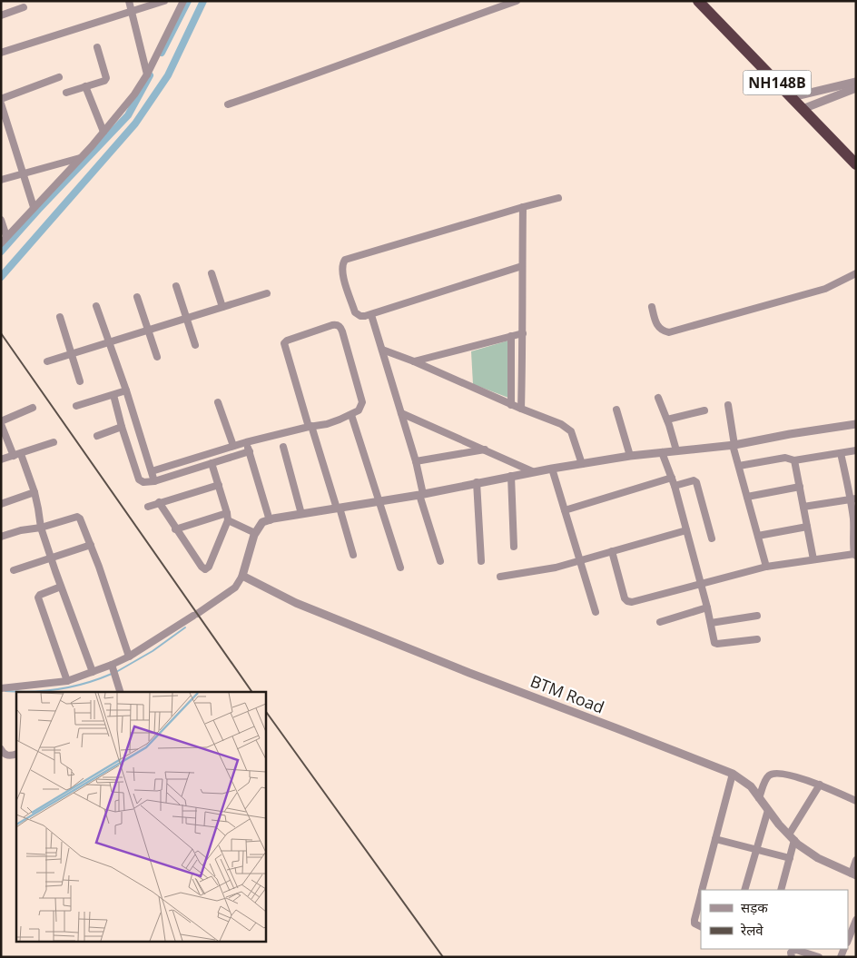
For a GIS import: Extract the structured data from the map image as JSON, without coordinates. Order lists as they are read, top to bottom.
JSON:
{
  "streets": {
    "highway": ["NH148B"],
    "street": ["BTM Road"]
  },
  "legend": ["सड़क", "रेलवे"]
}
